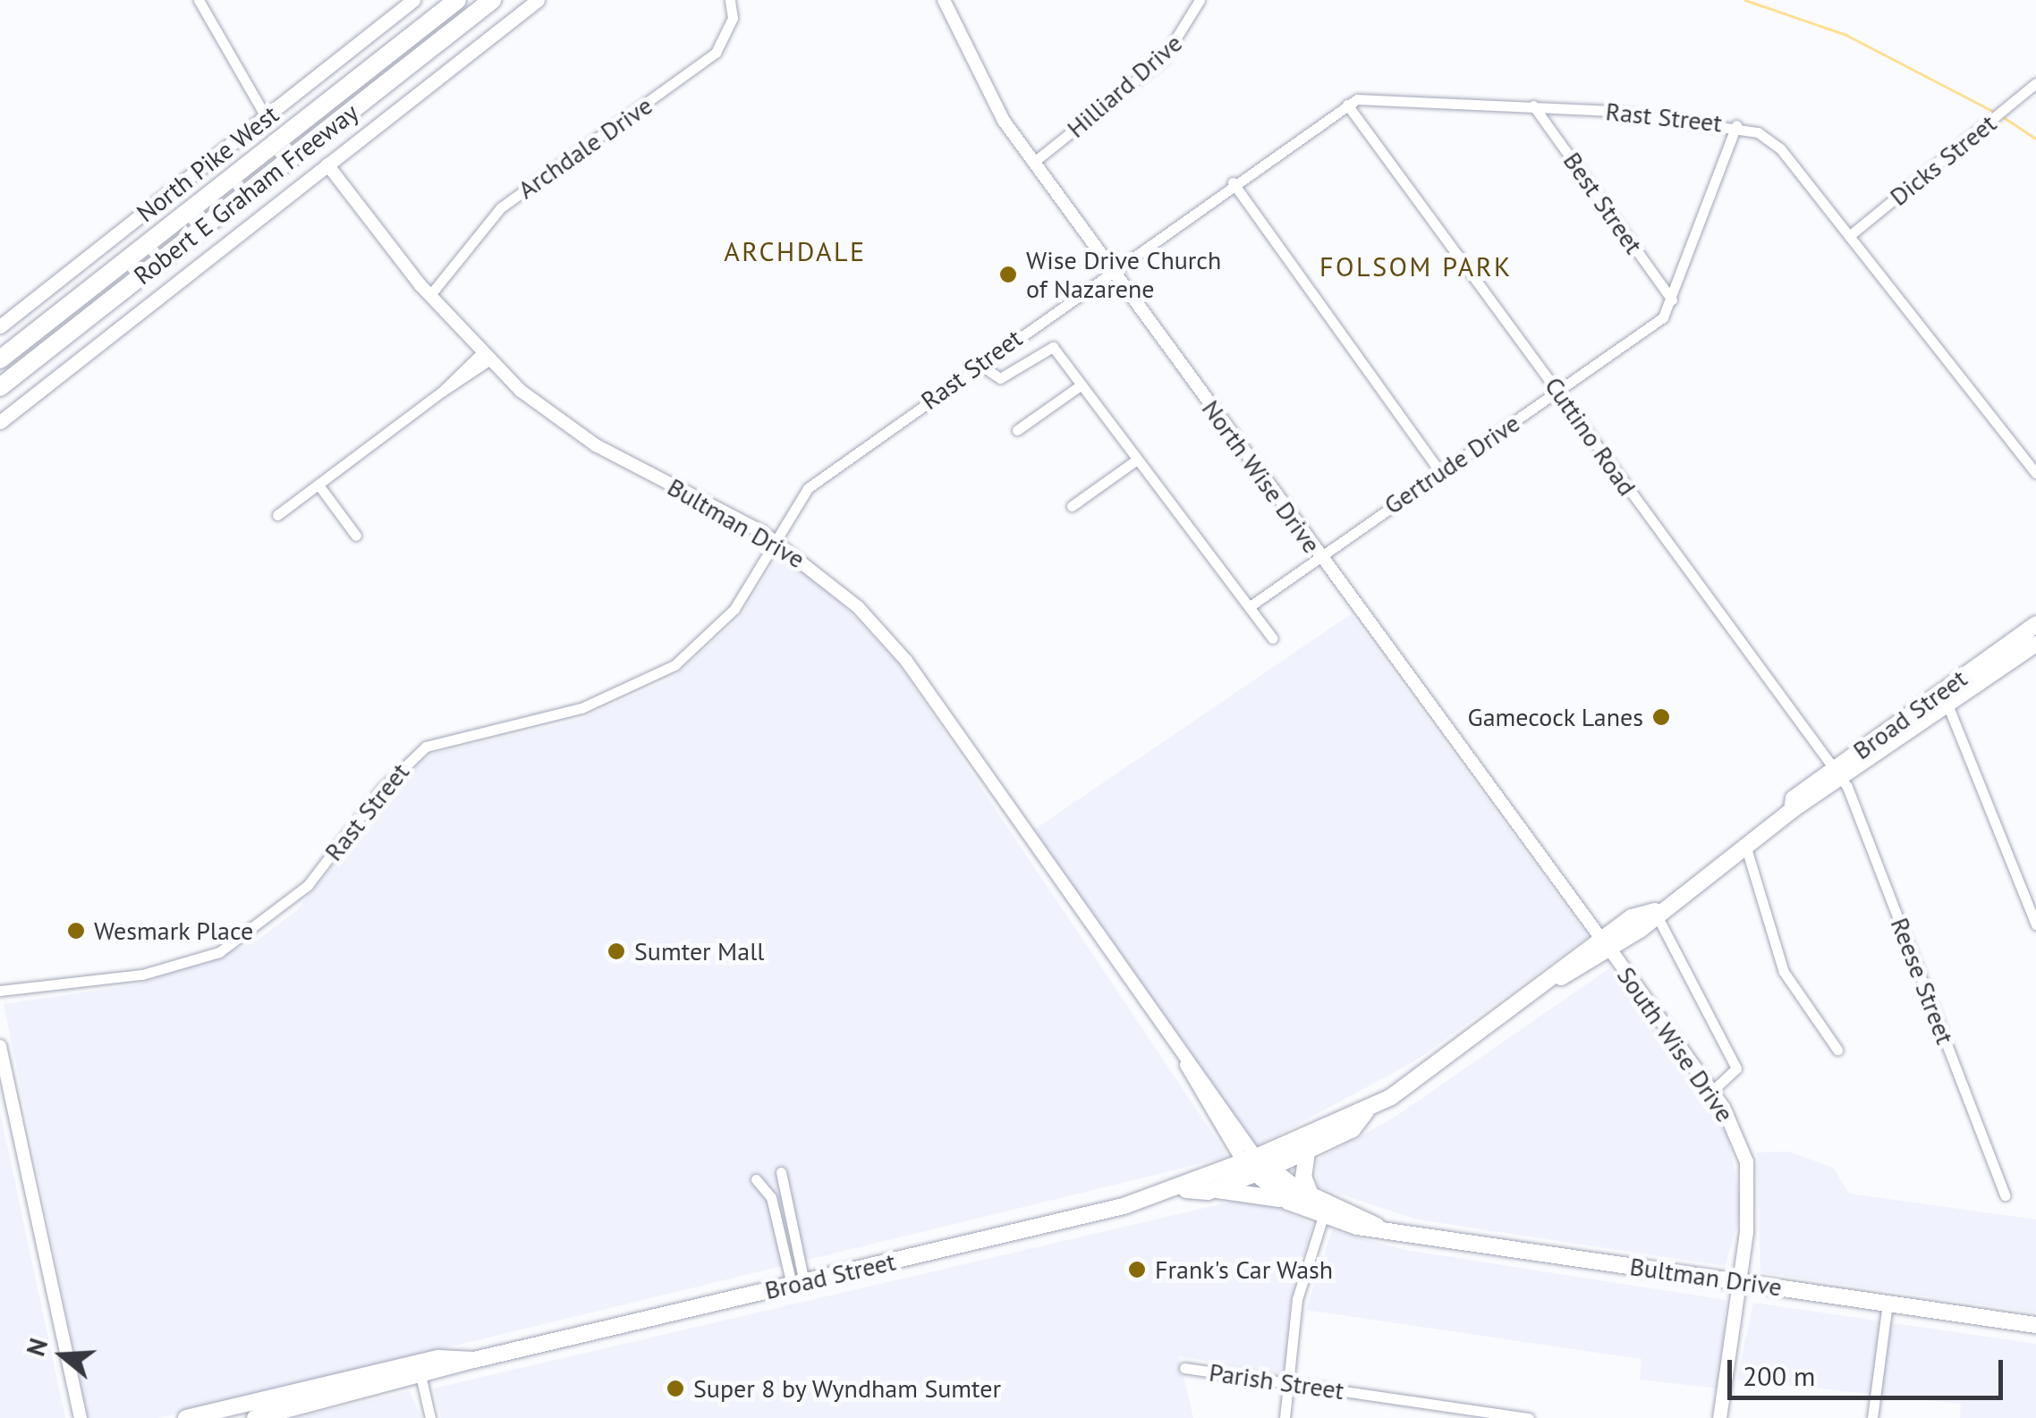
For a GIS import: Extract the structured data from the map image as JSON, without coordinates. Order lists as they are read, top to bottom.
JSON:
{
  "streets": {
    "highway": ["Robert E Graham Freeway"],
    "main road": [
      "North Pike West",
      "Bultman Drive",
      "Broad Street",
      "South Wise Drive"
    ],
    "street": [
      "Hilliard Drive",
      "Rast Street",
      "Archdale Drive",
      "Dicks Street",
      "Best Street",
      "Cuttino Road",
      "Gertrude Drive",
      "North Wise Drive",
      "Reese Street",
      "Parish Street"
    ]
  },
  "crossings": [
    ["Hilliard Drive", "North Wise Drive"],
    ["Rast Street", "Dicks Street"],
    ["Rast Street", "Best Street"],
    ["Rast Street", "Cuttino Road"],
    ["Rast Street", "Gertrude Drive"],
    ["Rast Street", "North Wise Drive"],
    ["Rast Street", "Bultman Drive"],
    ["Archdale Drive", "Bultman Drive"],
    ["Best Street", "Gertrude Drive"],
    ["Cuttino Road", "Gertrude Drive"],
    ["Cuttino Road", "Broad Street"],
    ["Cuttino Road", "Reese Street"],
    ["Gertrude Drive", "North Wise Drive"],
    ["North Wise Drive", "Broad Street"],
    ["North Wise Drive", "South Wise Drive"],
    ["Bultman Drive", "Broad Street"],
    ["Bultman Drive", "South Wise Drive"],
    ["Broad Street", "Reese Street"],
    ["Broad Street", "South Wise Drive"]
  ],
  "districts": ["ARCHDALE", "FOLSOM PARK"],
  "places": [
    "Wise Drive Church of Nazarene",
    "Gamecock Lanes",
    "Wesmark Place",
    "Sumter Mall",
    "Frank's Car Wash",
    "Super 8 by Wyndham Sumter"
  ],
  "scale_bar": "200 m",
  "north": "left"
}
